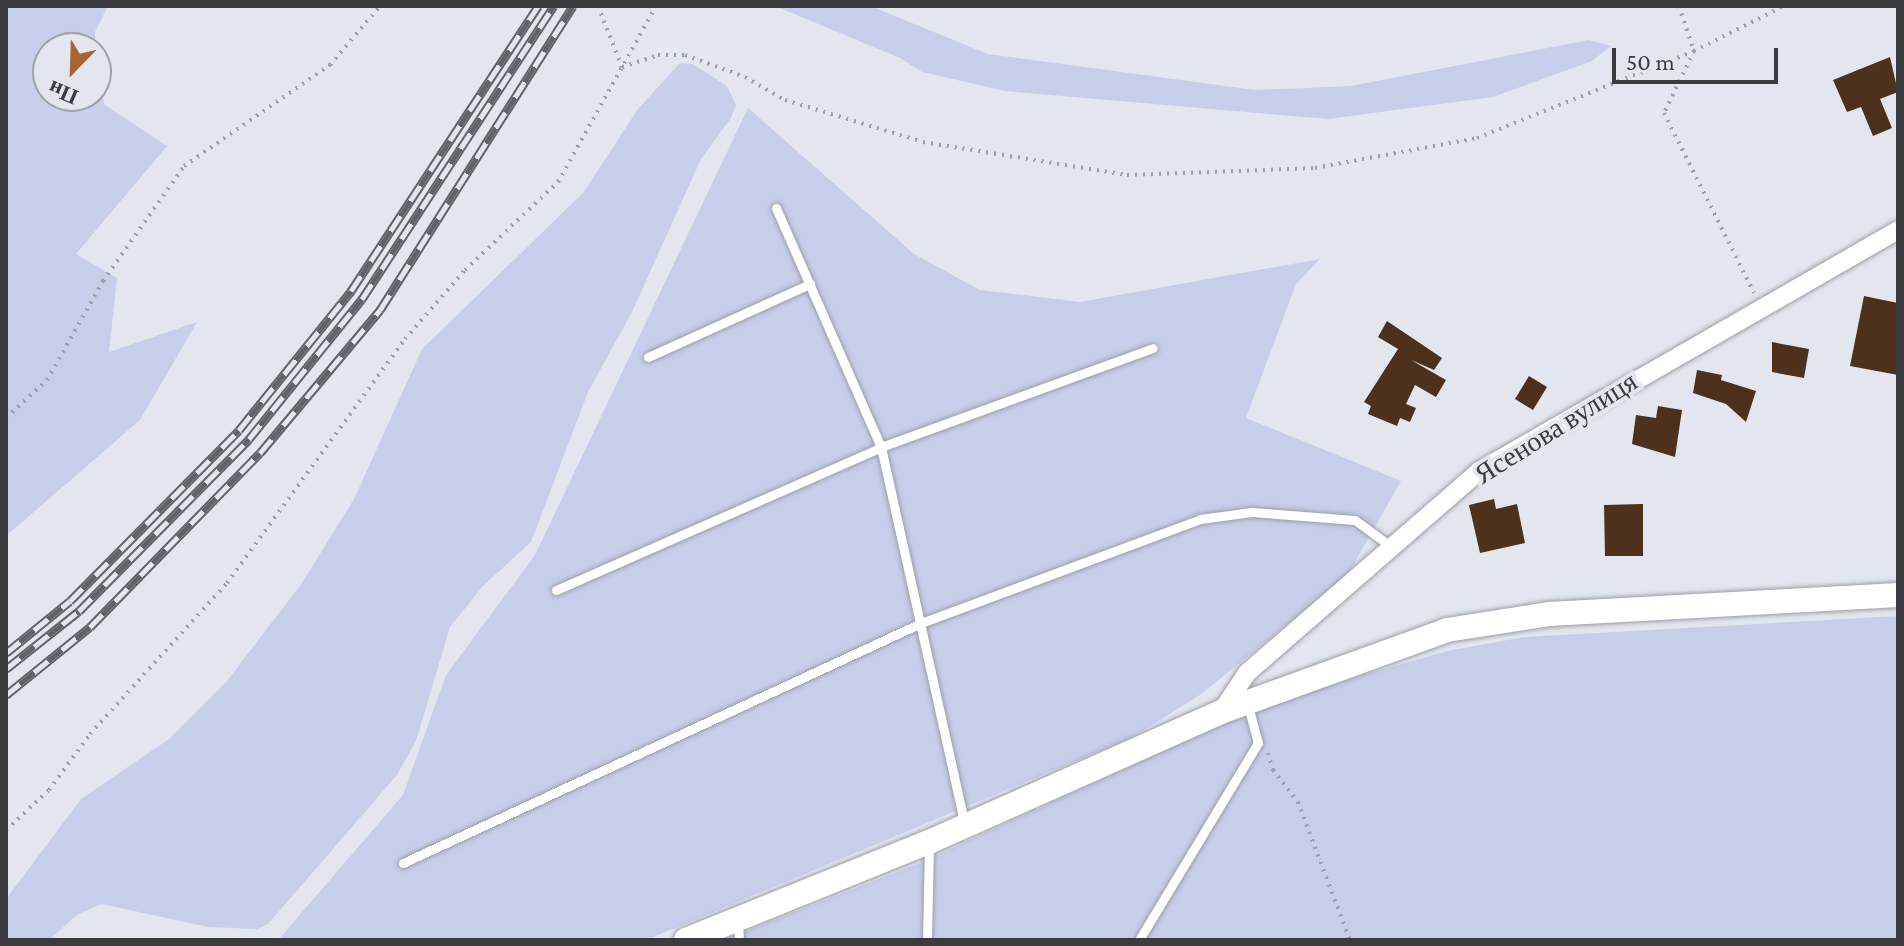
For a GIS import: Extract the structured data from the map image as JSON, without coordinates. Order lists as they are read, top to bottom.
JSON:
{
  "streets": {
    "street": ["Ясенова вулиця"]
  },
  "scale_bar": "50 m",
  "north": "bottom left"
}
